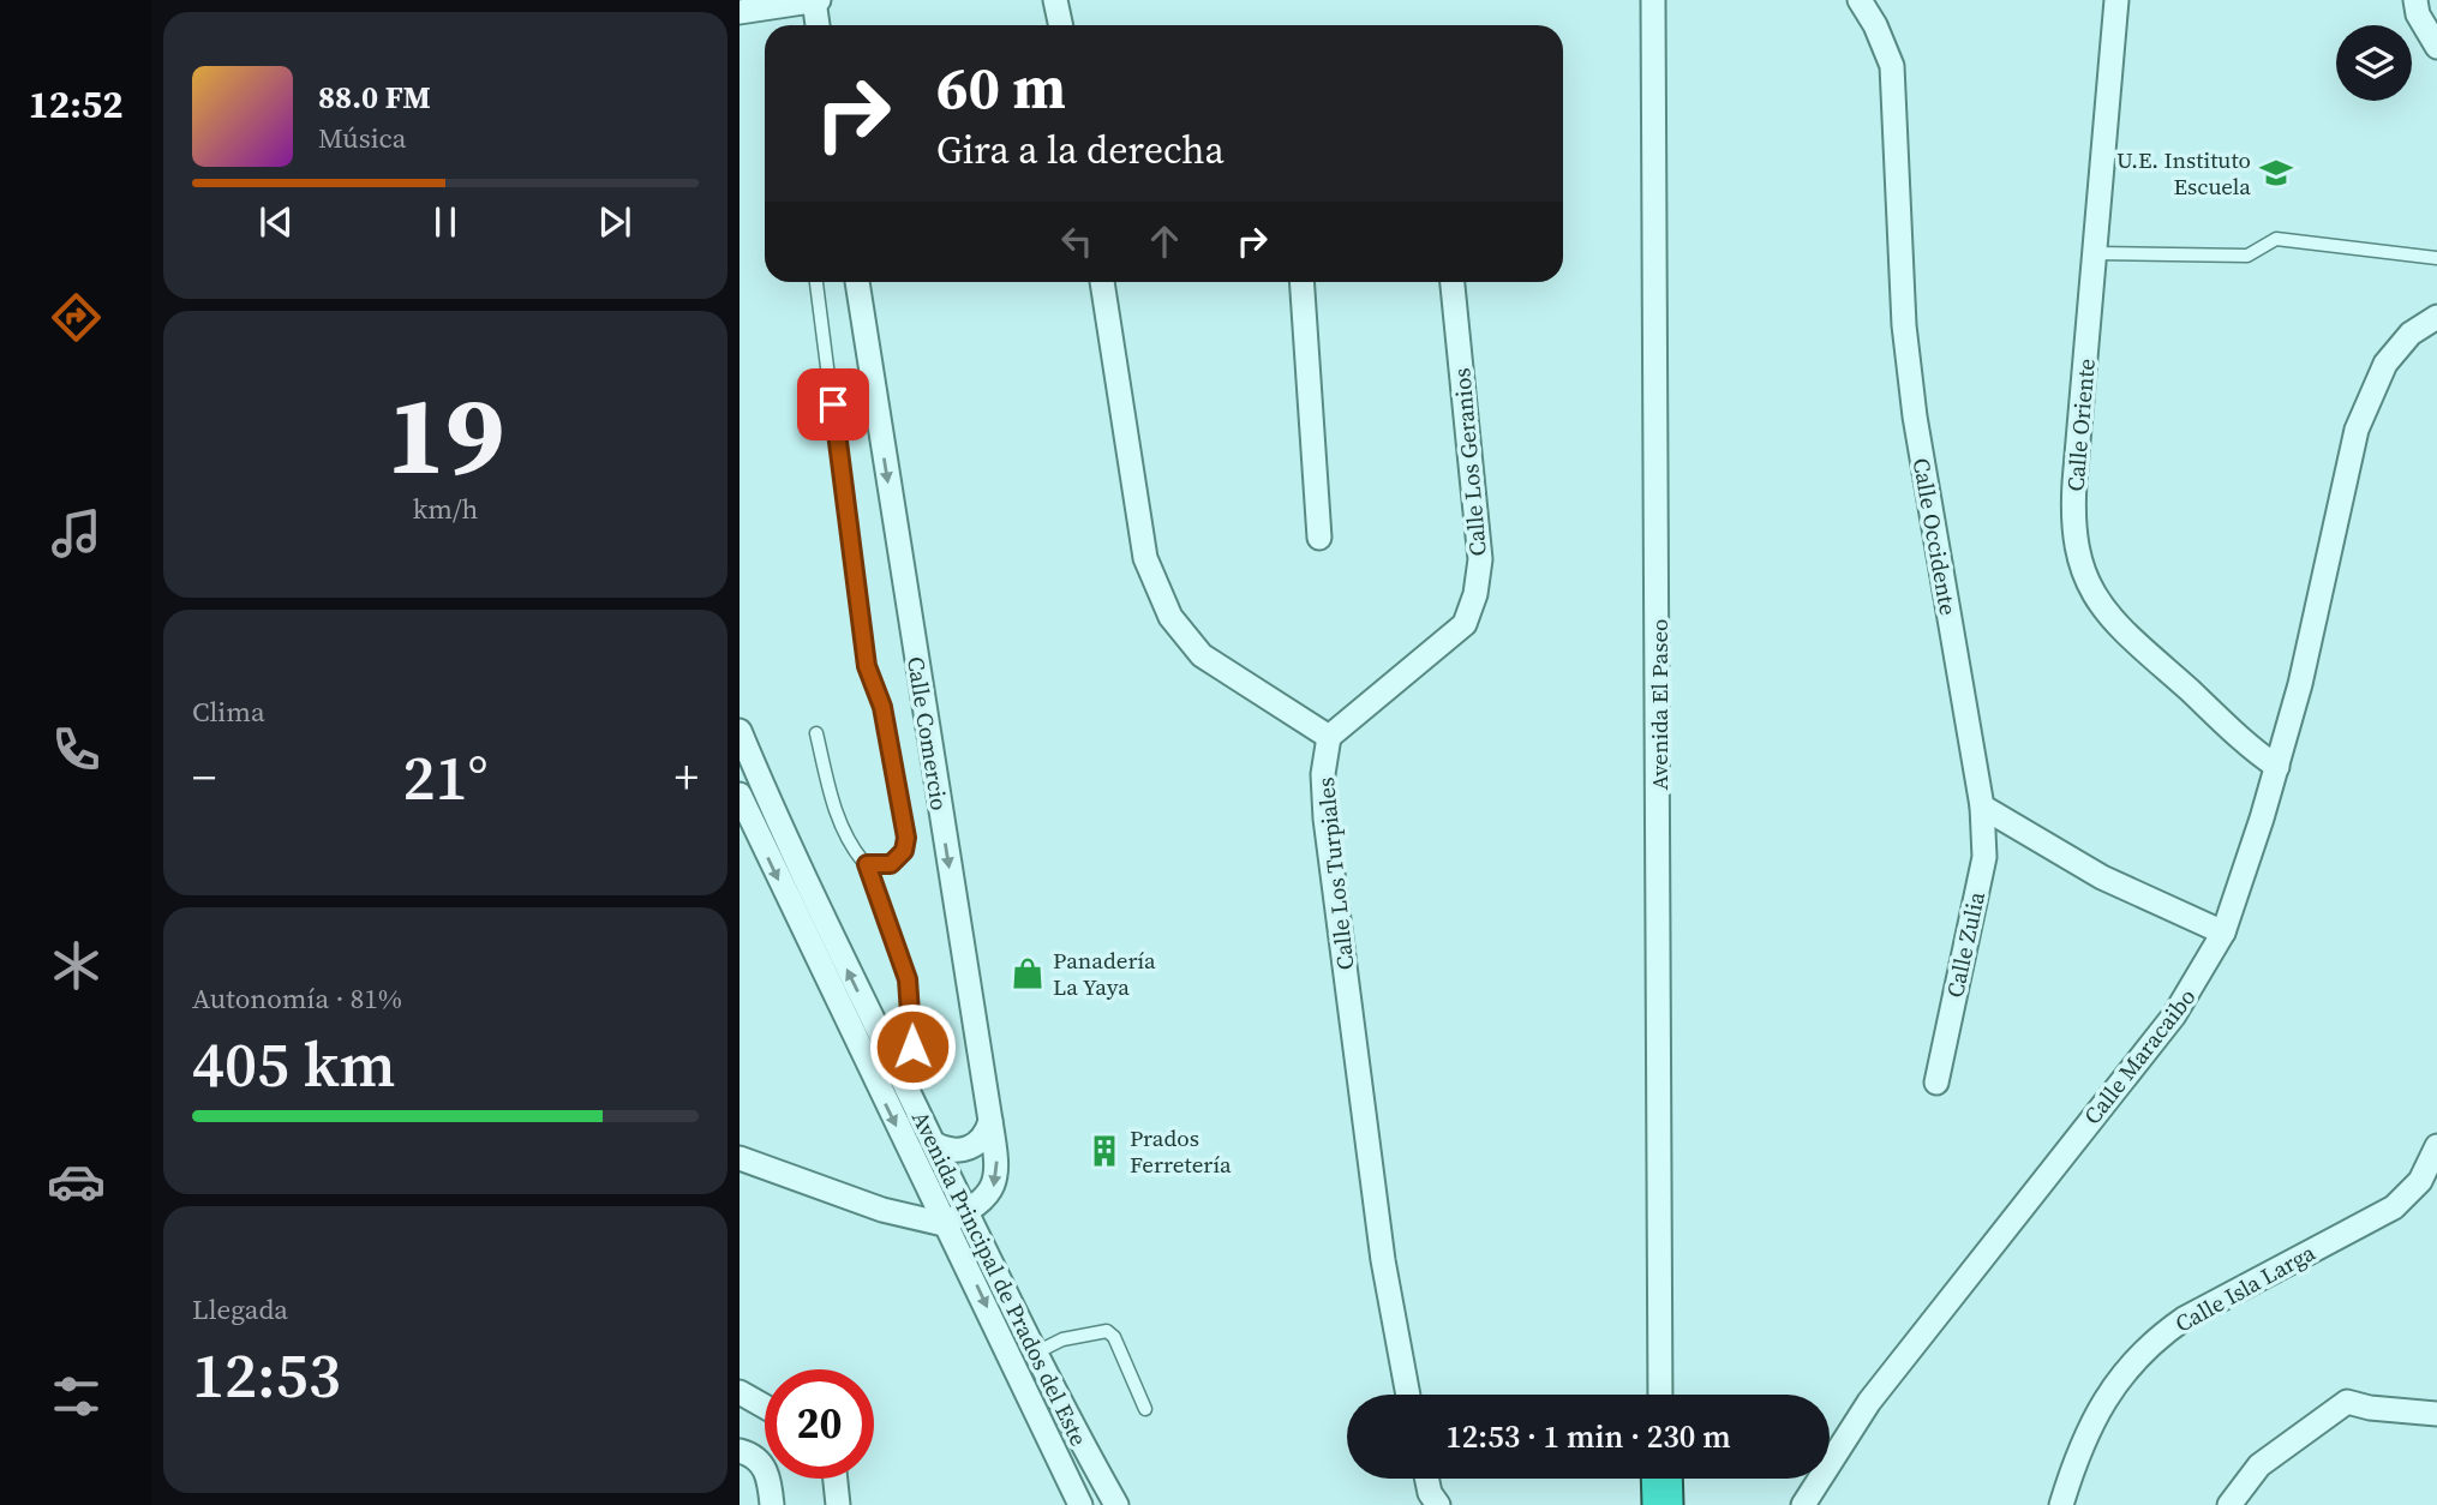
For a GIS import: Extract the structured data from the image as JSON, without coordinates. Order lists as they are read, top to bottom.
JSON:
{
  "streets": {
    "street": [
      "Calle Oriente",
      "Calle Los Geranios",
      "Calle Occidente",
      "Avenida El Paseo",
      "Calle Comercio",
      "Calle Los Turpiales",
      "Calle Zulia",
      "Calle Maracaibo",
      "Avenida Principal de Prados del Este",
      "Calle Isla Larga"
    ]
  },
  "crossings": [
    ["Calle Oriente", "Calle Maracaibo"],
    ["Calle Los Geranios", "Calle Los Turpiales"],
    ["Calle Occidente", "Calle Zulia"],
    ["Calle Comercio", "Avenida Principal de Prados del Este"]
  ],
  "one_way": ["Calle Comercio"],
  "places": {
    "school or university": ["U.E. Instituto Escuela"],
    "shop": ["Panadería La Yaya"],
    "building": ["Prados Ferretería"]
  },
  "page": {
    "tabs": "12:52",
    "turn": ["60 m", "Gira a la derecha"],
    "song": ["88.0 FM", "Música"],
    "tile": [
      ["19", "km/h"],
      "Clima",
      ["Autonomía · 81%", "405 km"],
      ["Llegada", "12:53"]
    ],
    "heat": ["−", "21°", "+"],
    "limit": "20",
    "trip": "12:53 · 1 min · 230 m"
  }
}
